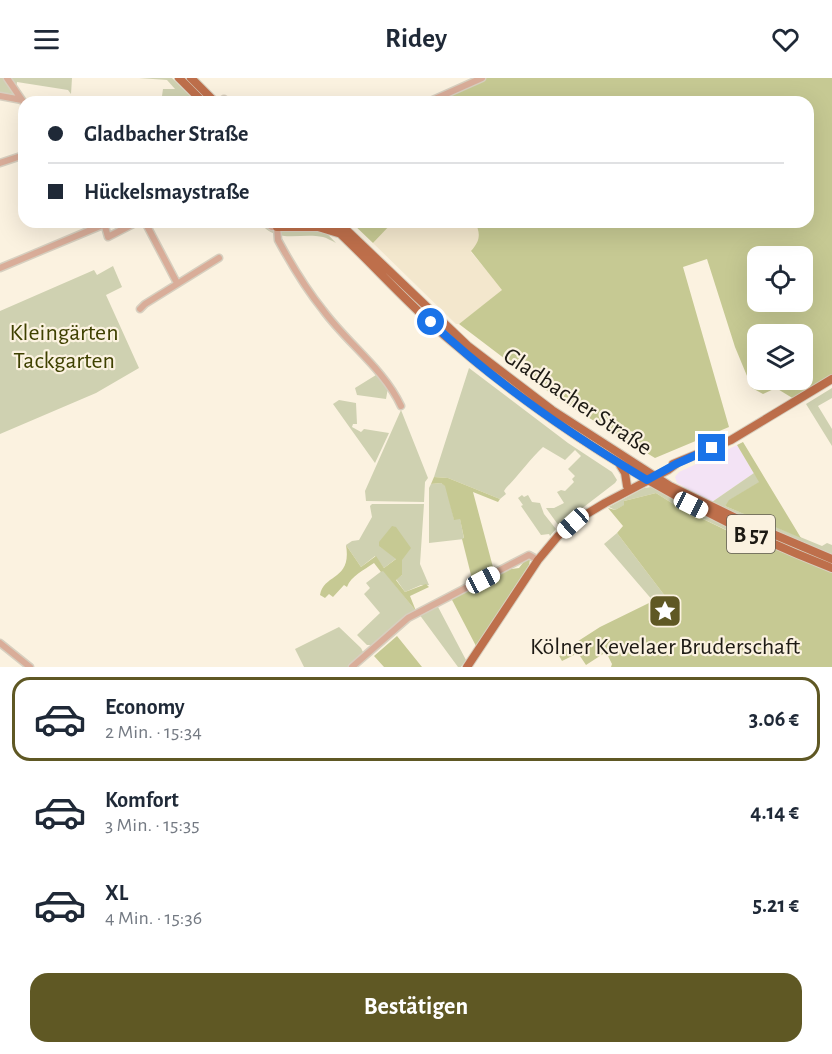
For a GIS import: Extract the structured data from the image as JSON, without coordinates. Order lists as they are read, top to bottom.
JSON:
{
  "streets": {
    "main road": ["Gladbacher Straße", "B 57"]
  },
  "parks": ["Kleingärten Tackgarten"],
  "places": {
    "place": ["Kölner Kevelaer Bruderschaft"]
  },
  "page": {
    "header": "Ridey",
    "banner": ["Gladbacher Straße", "Hückelsmaystraße"],
    "list": [
      {
        "name": "Economy",
        "note": "2 Min. · 15:34",
        "value": "3.06 €"
      },
      {
        "name": "Komfort",
        "note": "3 Min. · 15:35",
        "value": "4.14 €"
      },
      {
        "name": "XL",
        "note": "4 Min. · 15:36",
        "value": "5.21 €"
      }
    ],
    "buttons": "Bestätigen"
  }
}
